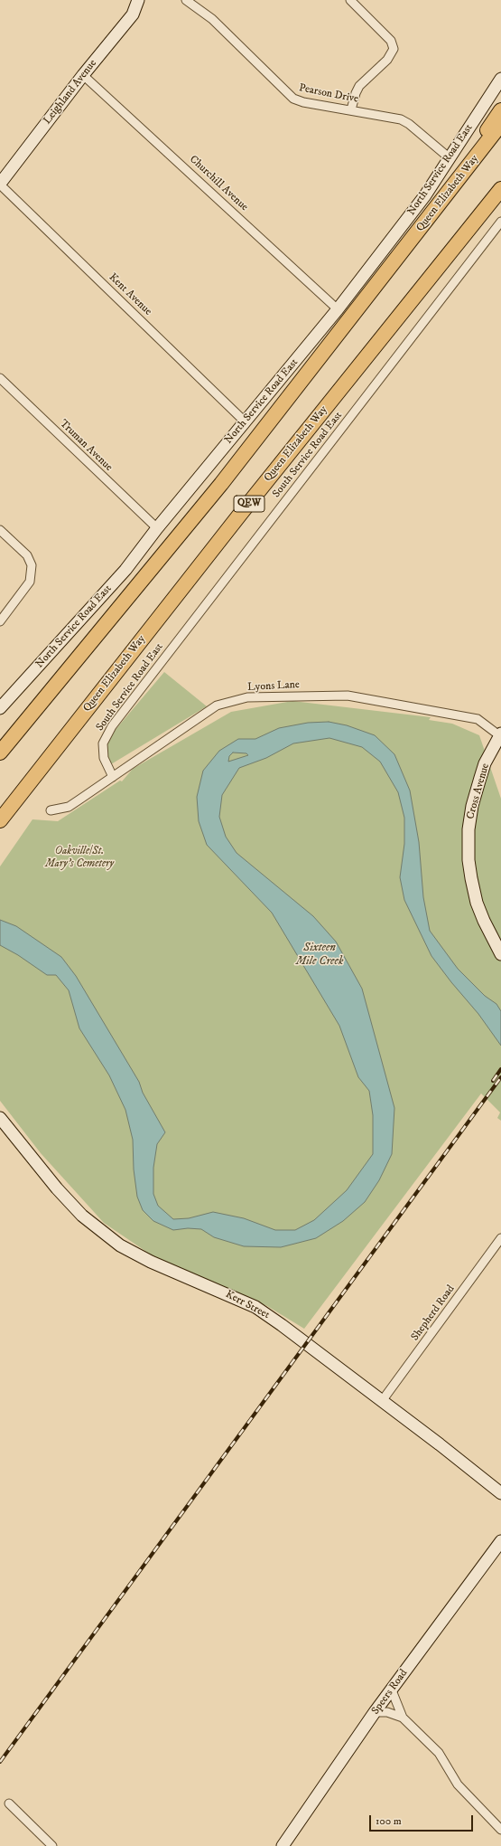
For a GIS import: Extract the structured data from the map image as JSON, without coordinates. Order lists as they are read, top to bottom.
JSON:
{
  "streets": {
    "highway": ["Queen Elizabeth Way", "QEW"],
    "street": [
      "Leighland Avenue",
      "Pearson Drive",
      "North Service Road East",
      "Churchill Avenue",
      "Kent Avenue",
      "Truman Avenue",
      "South Service Road East",
      "Lyons Lane",
      "Cross Avenue",
      "Kerr Street",
      "Shepherd Road",
      "Speers Road"
    ]
  },
  "crossings": [
    ["Leighland Avenue", "Churchill Avenue"],
    ["Leighland Avenue", "Kent Avenue"],
    ["Pearson Drive", "North Service Road East"],
    ["North Service Road East", "Churchill Avenue"],
    ["North Service Road East", "Kent Avenue"],
    ["North Service Road East", "Truman Avenue"],
    ["South Service Road East", "Lyons Lane"],
    ["Lyons Lane", "Cross Avenue"],
    ["Kerr Street", "Shepherd Road"]
  ],
  "water": ["Sixteen Mile Creek"],
  "parks": ["Oakville/St. Mary's Cemetery"],
  "scale_bar": "100 m"
}
